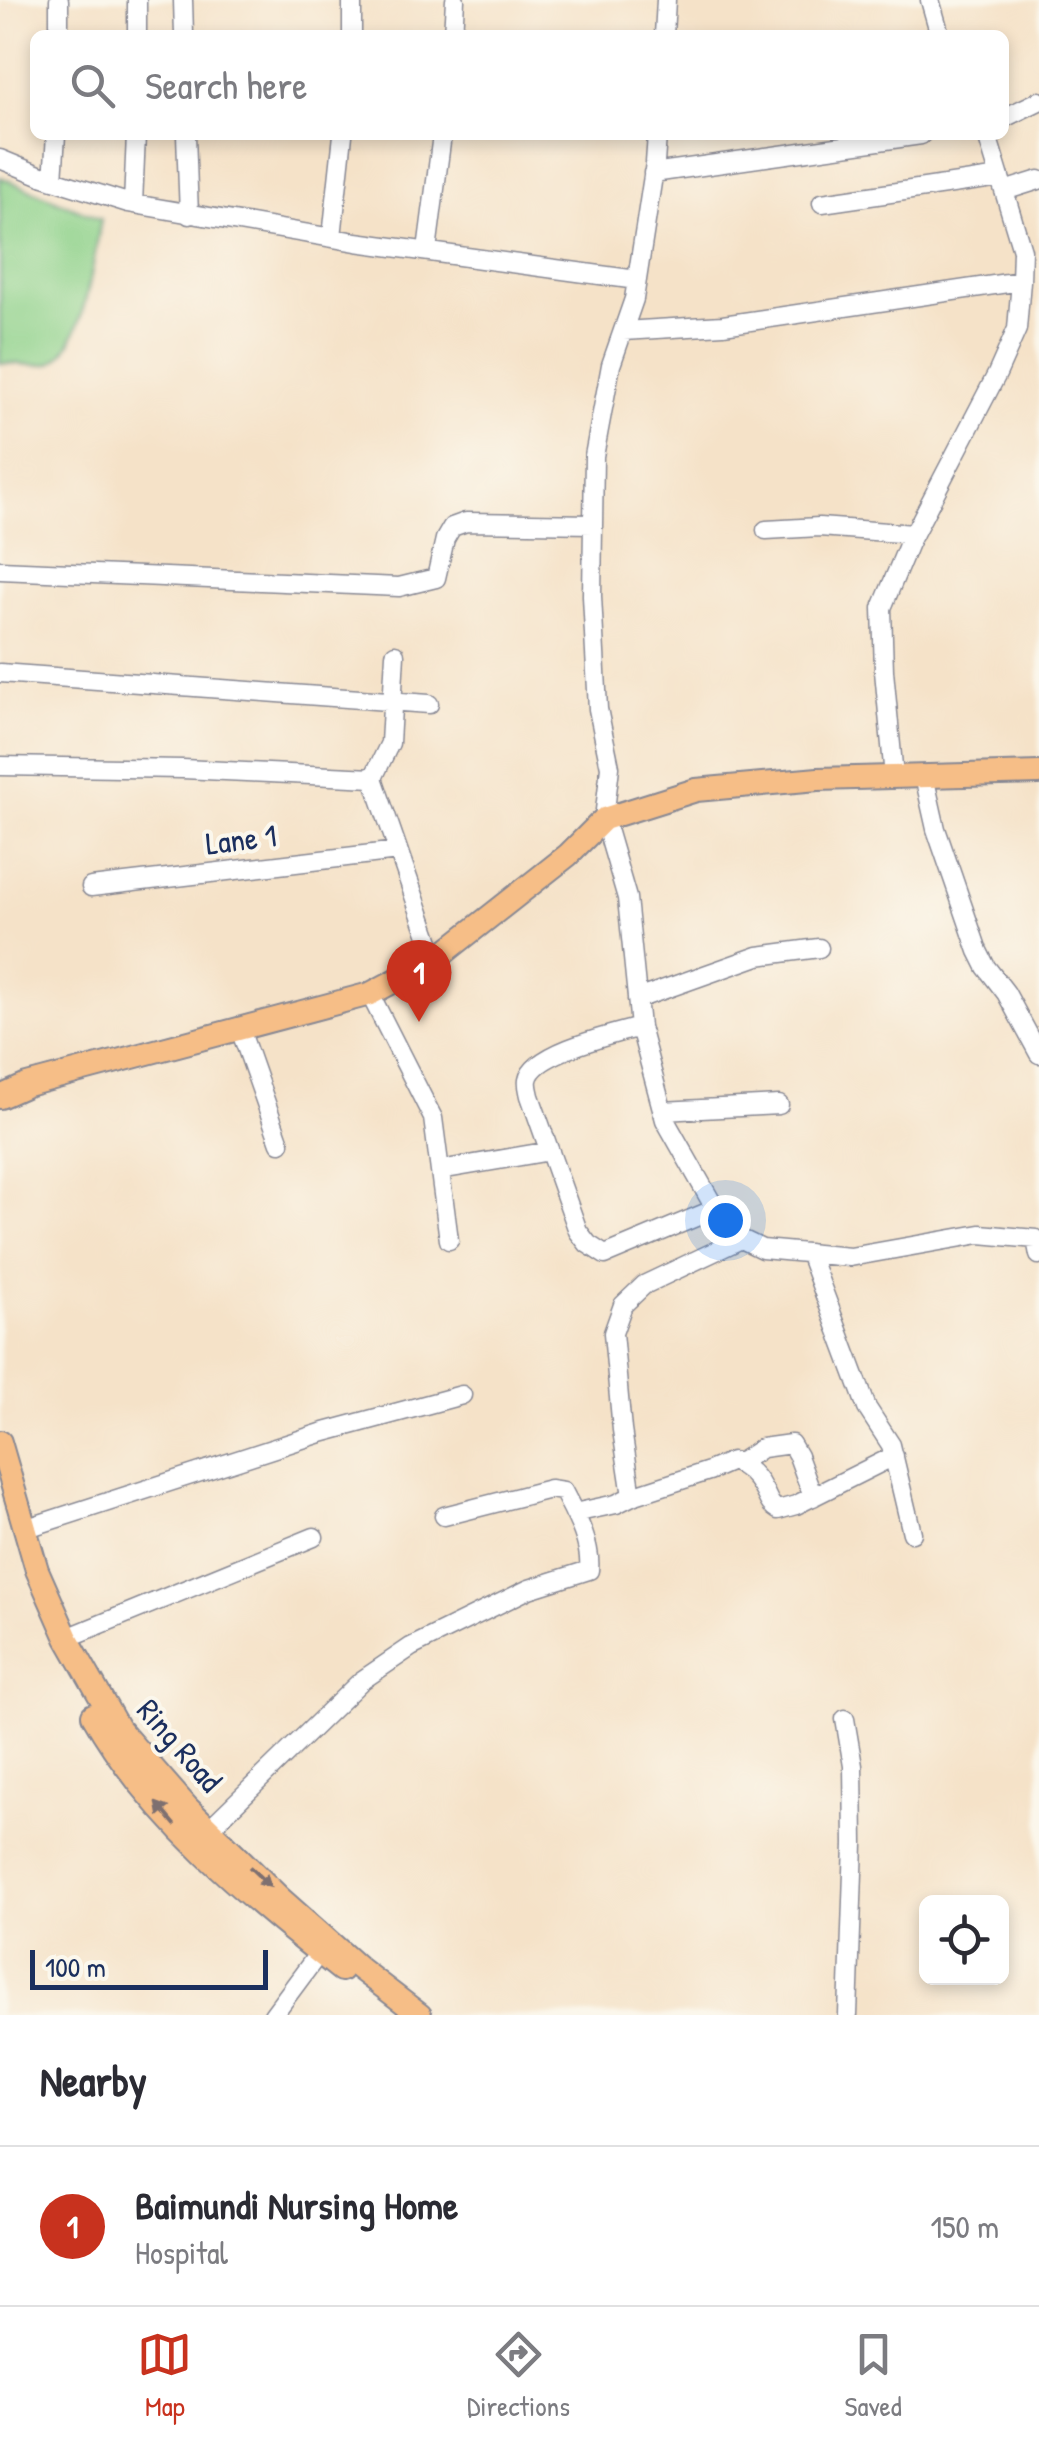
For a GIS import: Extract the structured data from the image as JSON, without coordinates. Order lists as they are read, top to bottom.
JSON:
{
  "streets": {
    "main road": ["Ring Road"],
    "street": ["Lane 1"]
  },
  "scale_bar": "100 m",
  "page": {
    "search": "Search here",
    "pins": "1",
    "scale": "100 m",
    "heading": "Nearby",
    "list": [
      {
        "mark": "1",
        "name": "Baimundi Nursing Home",
        "note": "Hospital",
        "value": "150 m"
      }
    ],
    "nav": ["Map", "Directions", "Saved"]
  }
}
